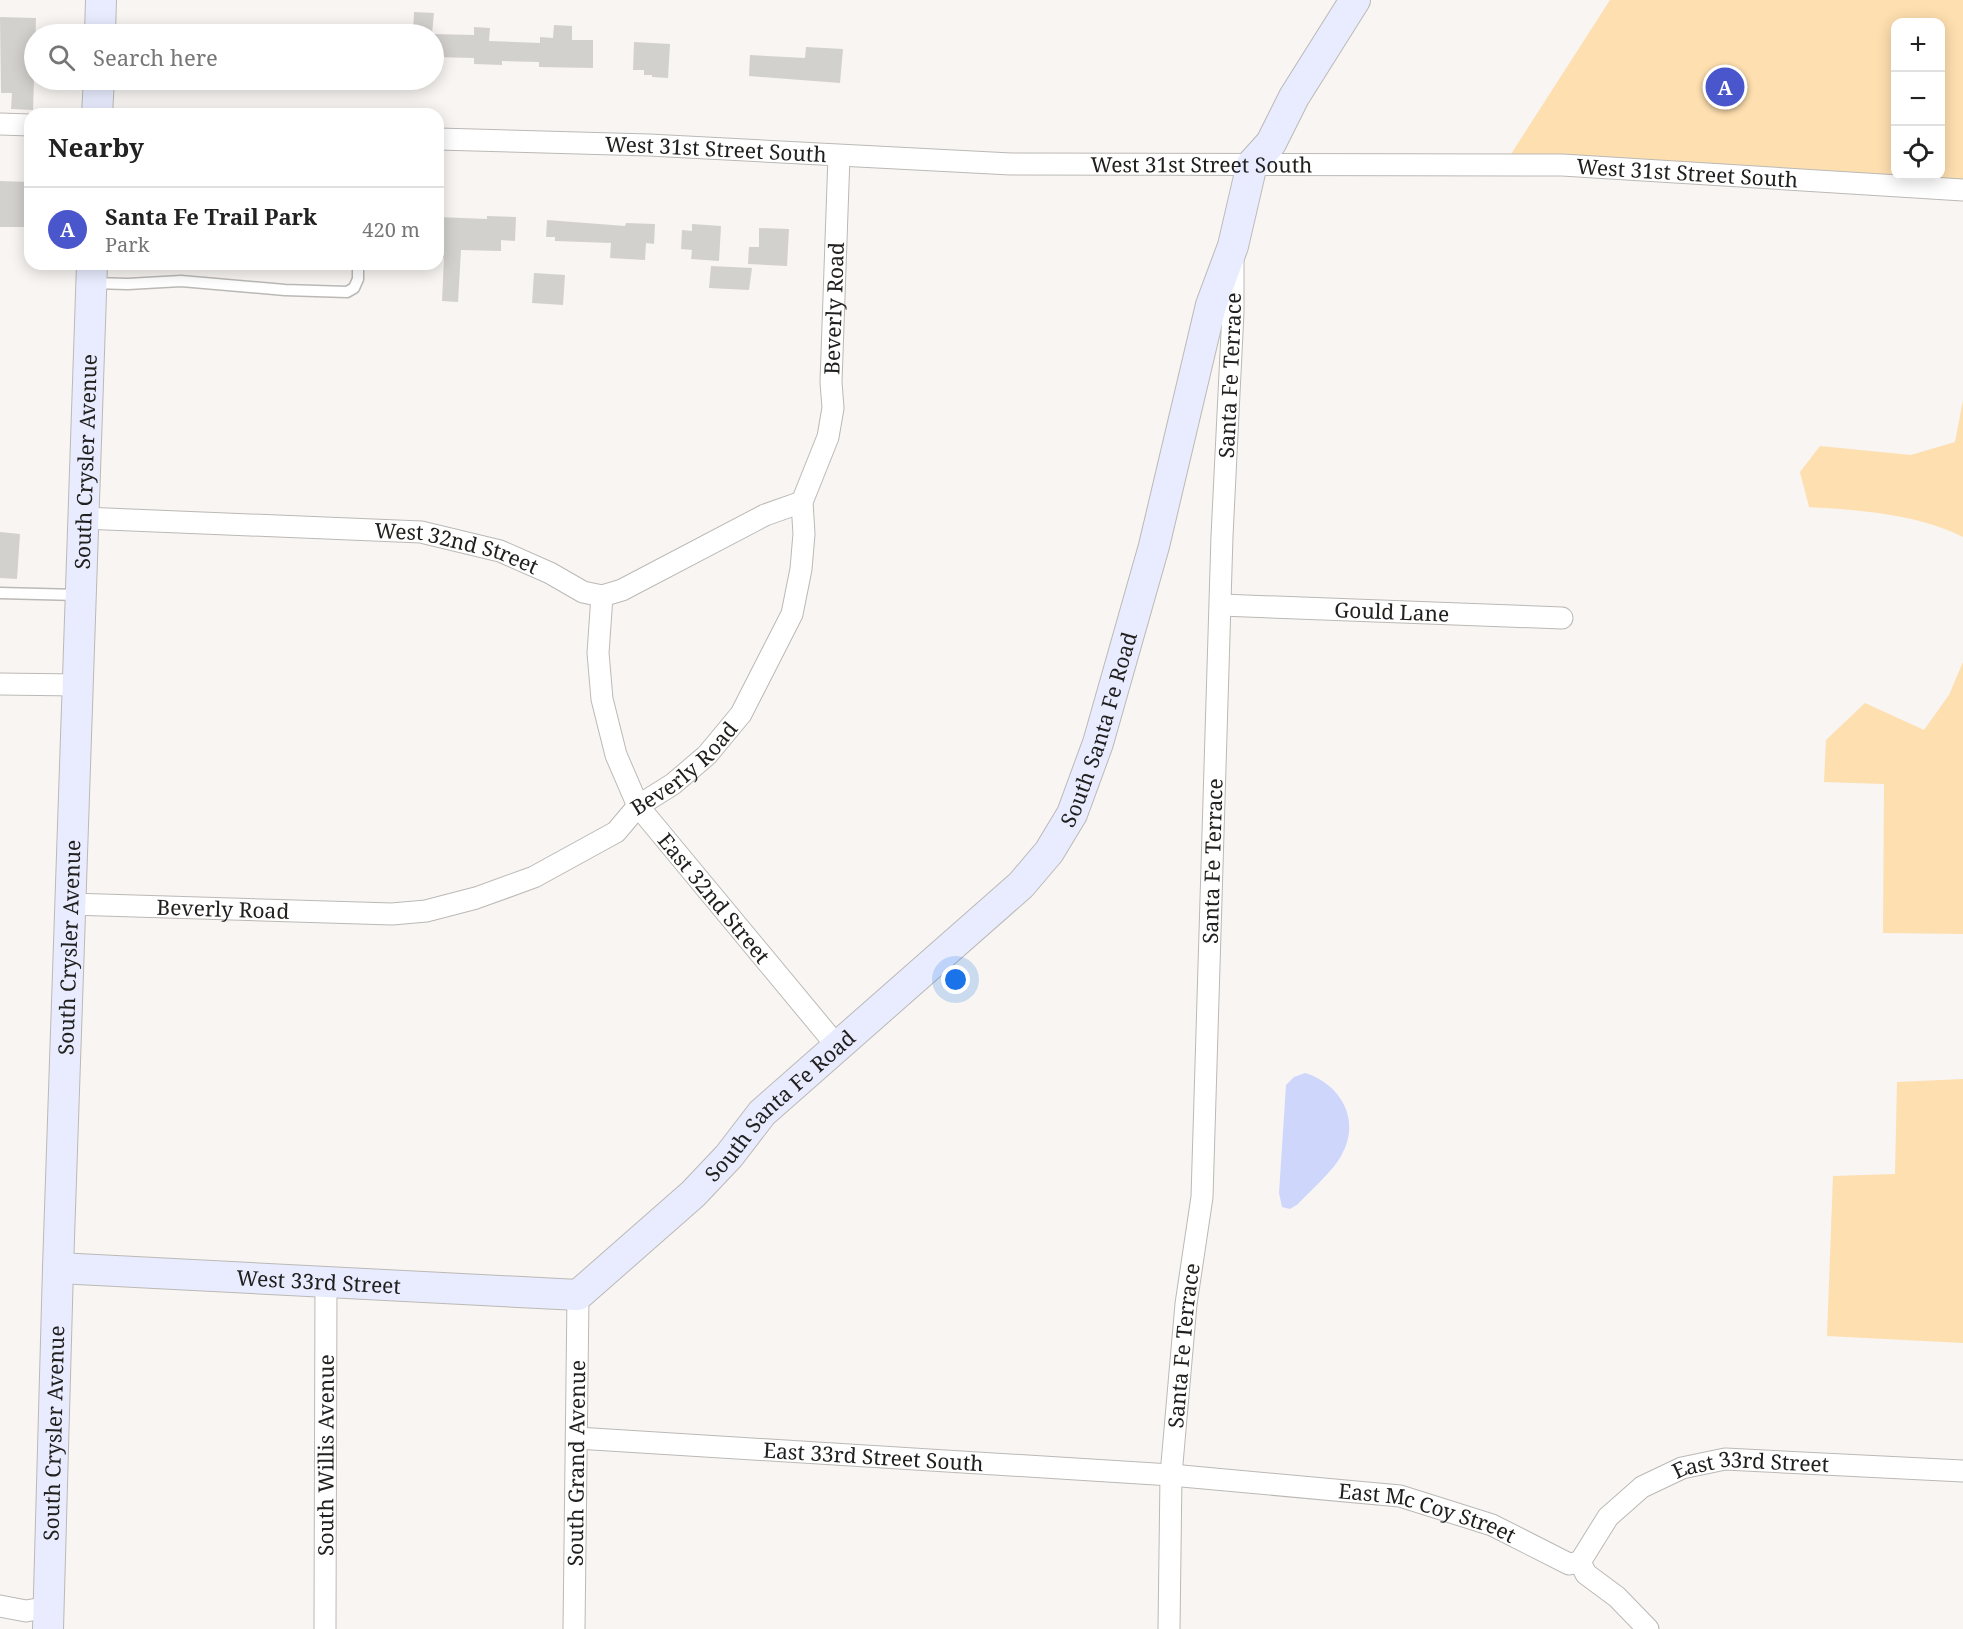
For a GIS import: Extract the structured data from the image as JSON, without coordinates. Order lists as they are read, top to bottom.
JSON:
{
  "streets": {
    "street": [
      "West 31st Street South",
      "Beverly Road",
      "Santa Fe Terrace",
      "South Crysler Avenue",
      "West 32nd Street",
      "Gould Lane",
      "South Santa Fe Road",
      "East 32nd Street",
      "West 33rd Street",
      "South Willis Avenue",
      "East 33rd Street South",
      "South Grand Avenue",
      "East 33rd Street",
      "East Mc Coy Street"
    ]
  },
  "crossings": [
    ["West 31st Street South", "Beverly Road"],
    ["West 31st Street South", "South Santa Fe Road"],
    ["Beverly Road", "South Crysler Avenue"],
    ["Beverly Road", "East 32nd Street"],
    ["Santa Fe Terrace", "Gould Lane"],
    ["Santa Fe Terrace", "South Santa Fe Road"],
    ["Santa Fe Terrace", "East 33rd Street South"],
    ["Santa Fe Terrace", "East Mc Coy Street"],
    ["South Crysler Avenue", "West 32nd Street"],
    ["South Crysler Avenue", "West 33rd Street"],
    ["West 32nd Street", "East 32nd Street"],
    ["South Santa Fe Road", "East 32nd Street"],
    ["South Santa Fe Road", "West 33rd Street"],
    ["South Santa Fe Road", "South Grand Avenue"],
    ["West 33rd Street", "South Willis Avenue"],
    ["West 33rd Street", "South Grand Avenue"],
    ["East 33rd Street South", "South Grand Avenue"],
    ["East 33rd Street South", "East Mc Coy Street"],
    ["East 33rd Street", "East Mc Coy Street"]
  ],
  "page": {
    "map_buttons": ["+", "−"],
    "search": "Search here",
    "pins": "A",
    "heading": "Nearby",
    "list": [
      {
        "mark": "A",
        "name": "Santa Fe Trail Park",
        "note": "Park",
        "value": "420 m"
      }
    ]
  }
}
